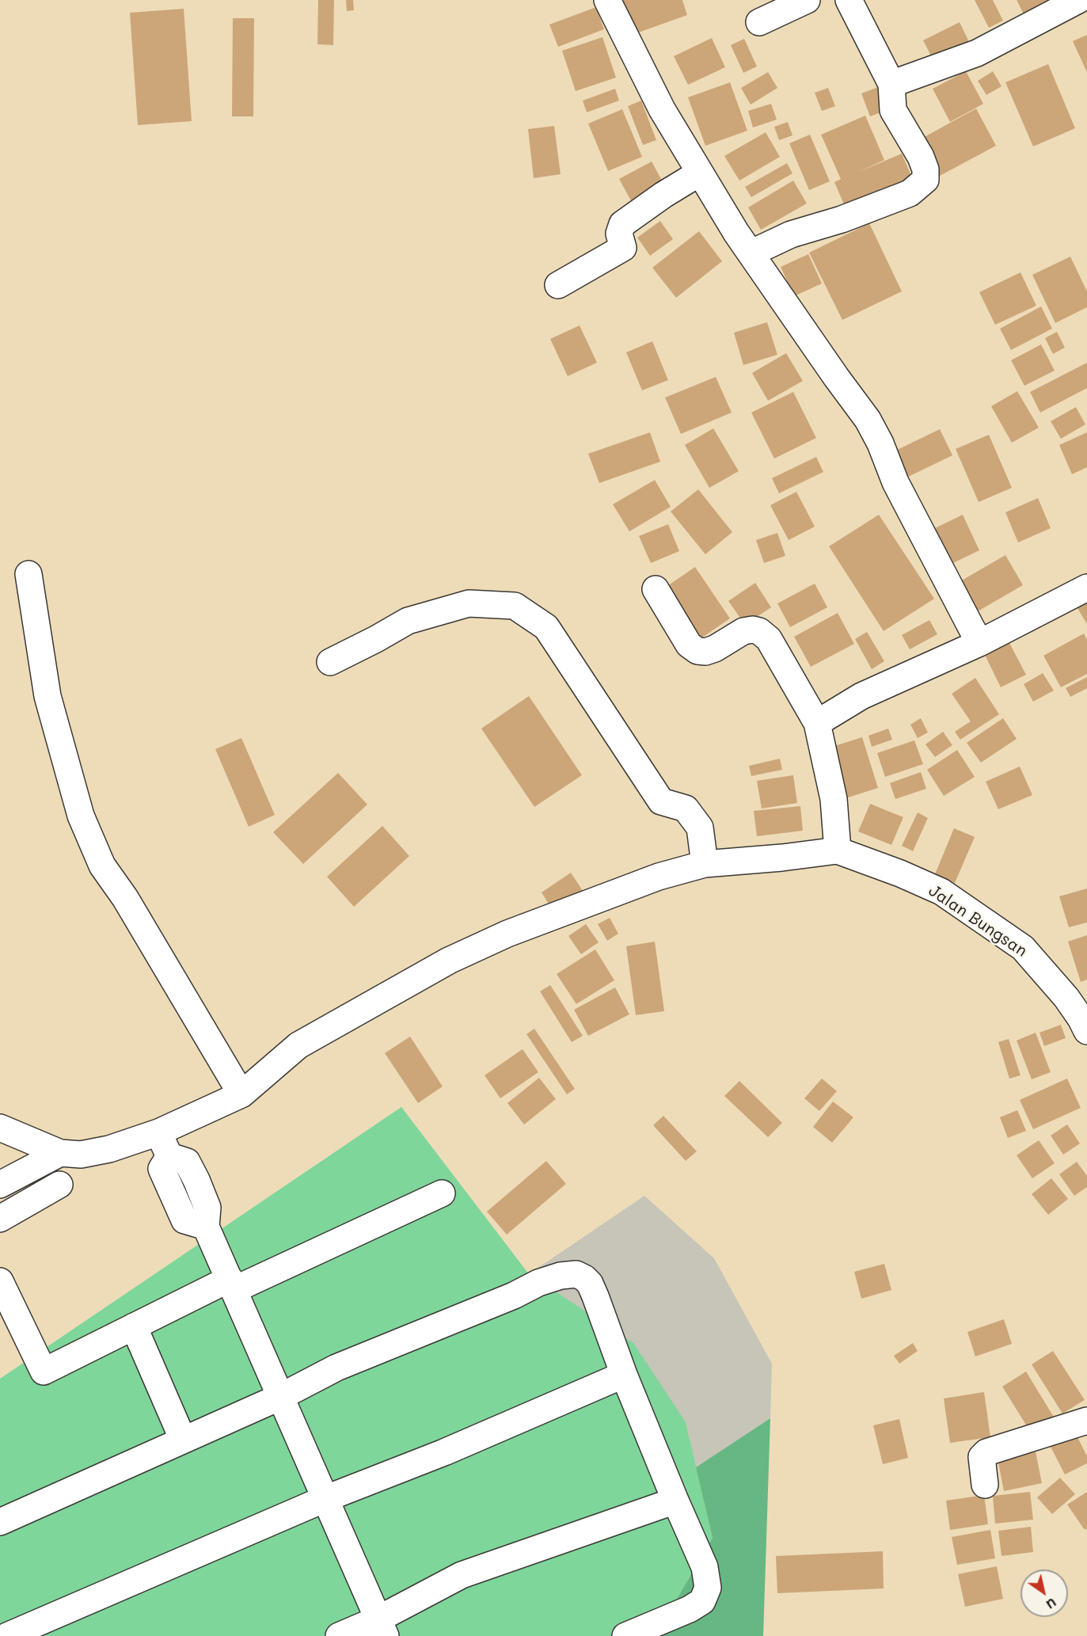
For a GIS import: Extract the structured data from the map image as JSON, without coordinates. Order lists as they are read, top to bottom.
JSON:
{
  "streets": {
    "street": ["Jalan Bungsan"]
  },
  "north": "bottom right"
}
